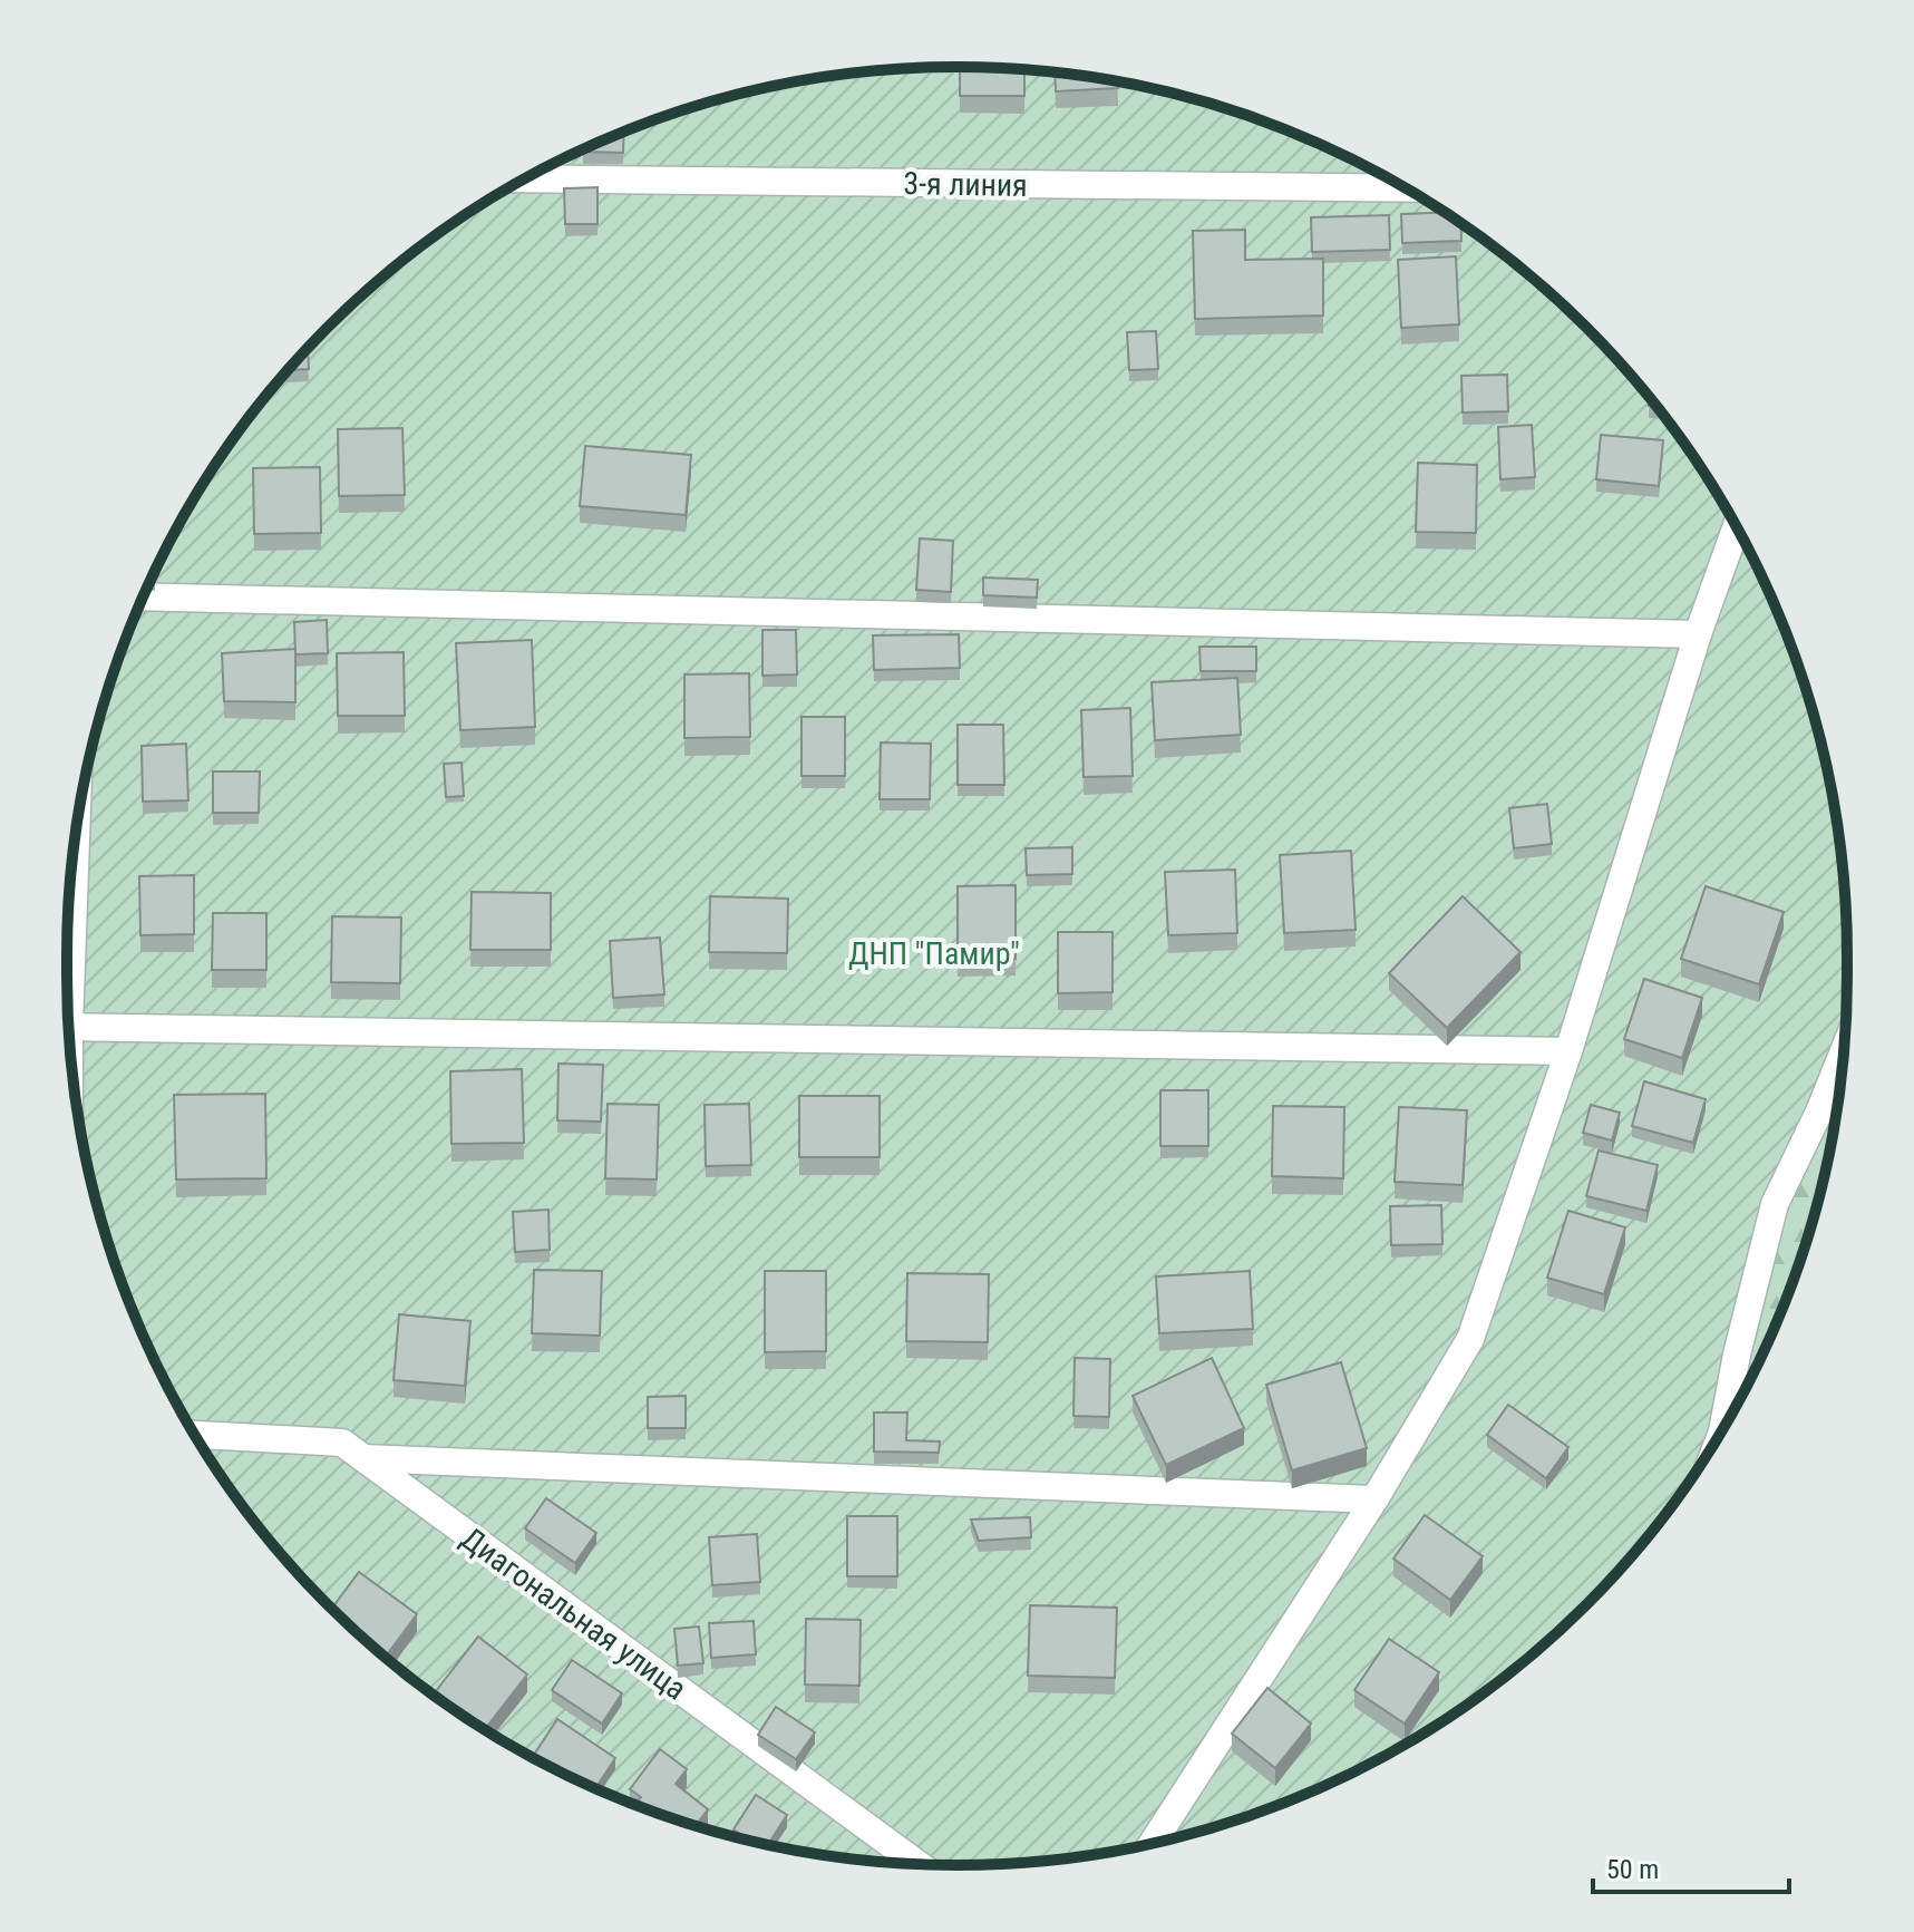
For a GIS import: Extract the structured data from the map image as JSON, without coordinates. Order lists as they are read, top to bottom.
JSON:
{
  "streets": {
    "street": ["3-я линия", "Диагональная улица"]
  },
  "parks": ["ДНП \"Памир\""],
  "scale_bar": "50 m"
}
